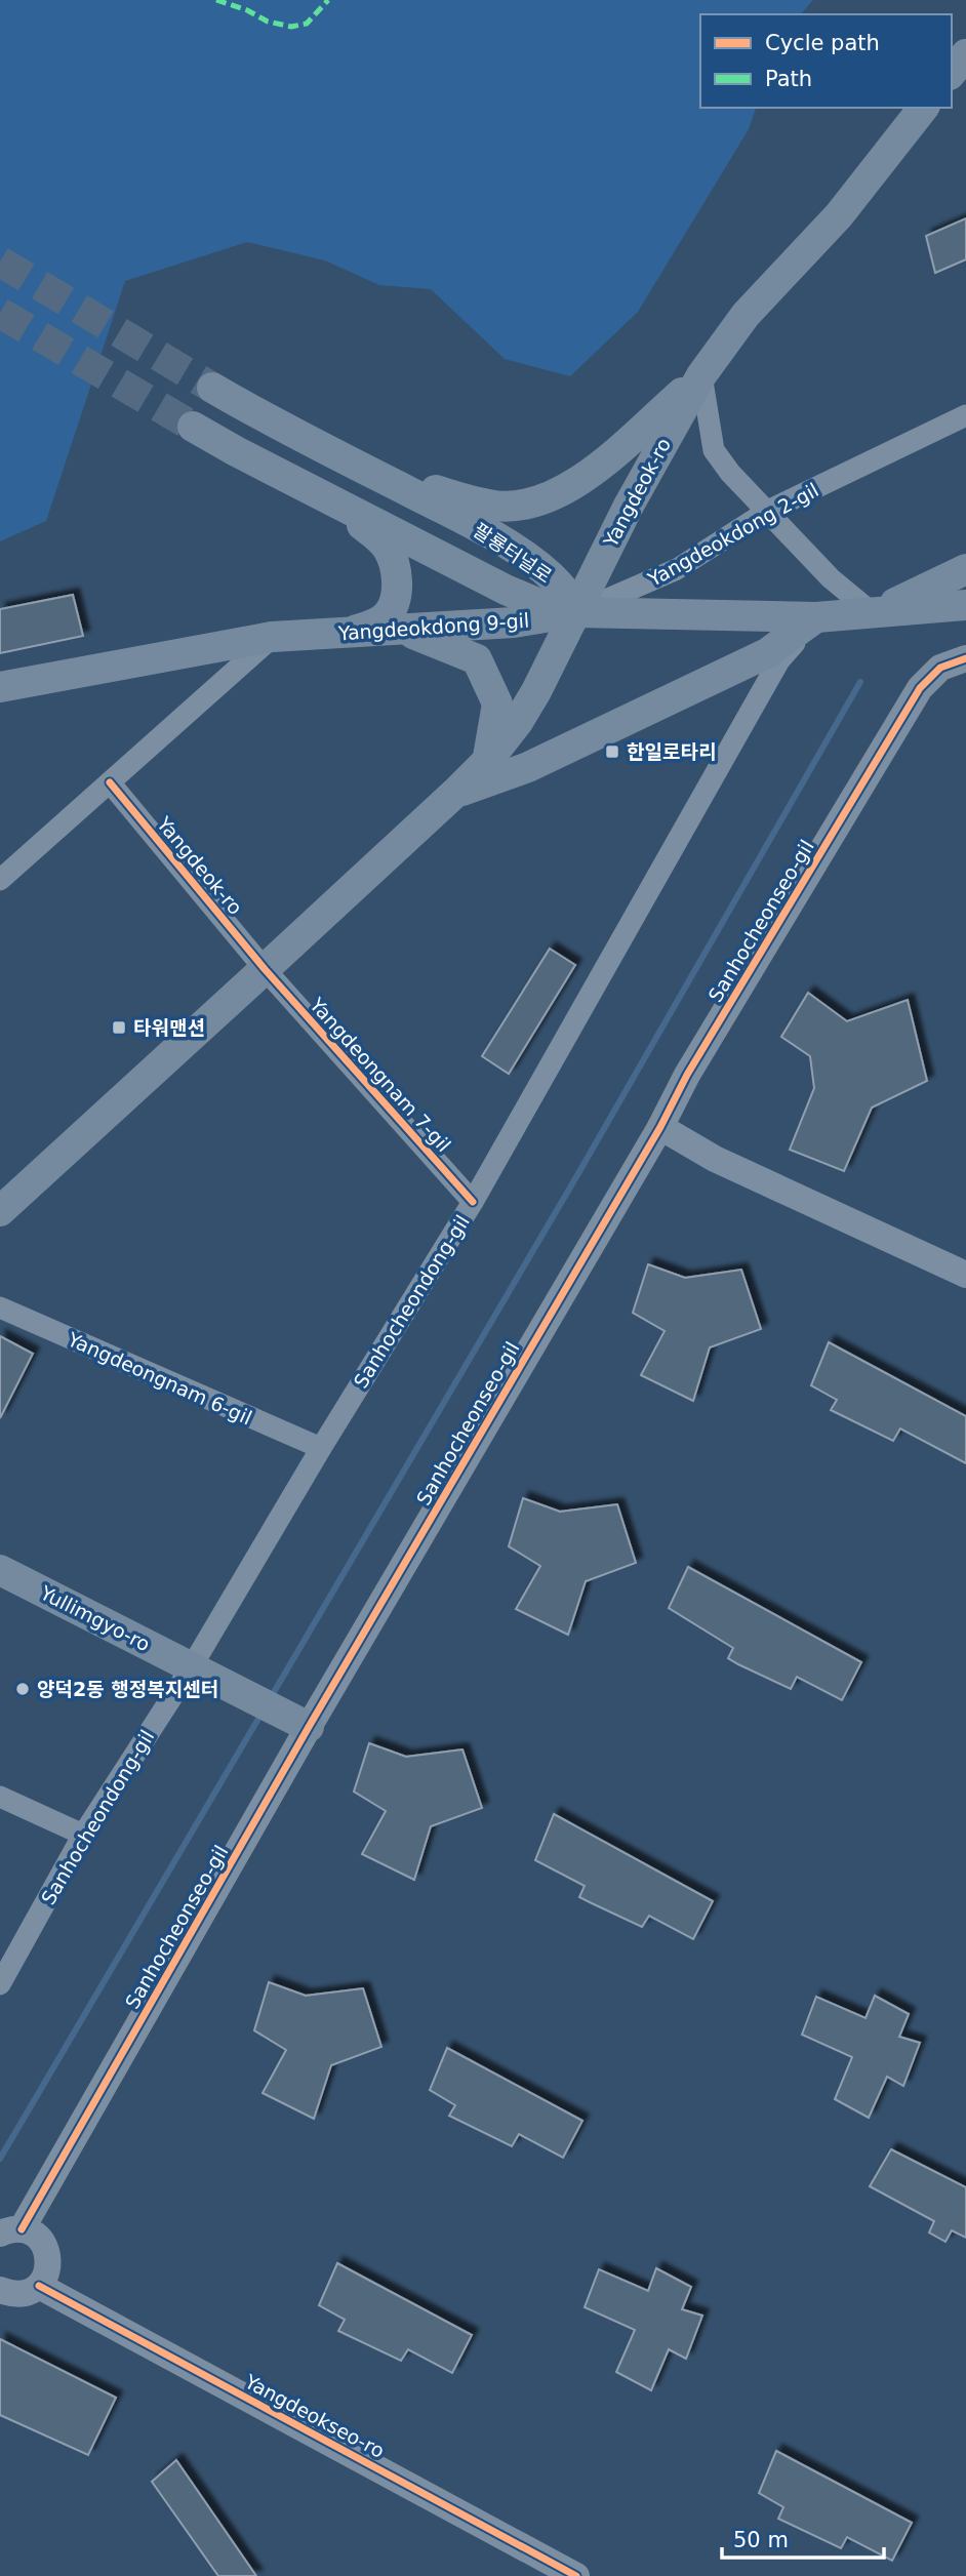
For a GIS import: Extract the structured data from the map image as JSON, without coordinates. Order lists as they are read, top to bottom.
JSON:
{
  "streets": {
    "main road": [
      "Yangdeok-ro",
      "팔룡터널로",
      "Yangdeokdong 9-gil",
      "Yullimgyo-ro"
    ],
    "street": [
      "Yangdeokdong 2-gil",
      "Sanhocheonseo-gil",
      "Yangdeongnam 7-gil",
      "Sanhocheondong-gil",
      "Yangdeongnam 6-gil",
      "Yangdeokseo-ro"
    ]
  },
  "crossings": [
    ["Yangdeok-ro", "Yangdeokdong 2-gil"],
    ["Yangdeok-ro", "팔룡터널로"],
    ["Yangdeok-ro", "Yangdeokdong 9-gil"],
    ["Yangdeok-ro", "Yangdeongnam 7-gil"],
    ["Yangdeokdong 2-gil", "팔룡터널로"],
    ["Yangdeokdong 2-gil", "Yangdeokdong 9-gil"],
    ["팔룡터널로", "Yangdeokdong 9-gil"],
    ["Yangdeokdong 9-gil", "Sanhocheondong-gil"],
    ["Sanhocheonseo-gil", "Yullimgyo-ro"],
    ["Yangdeongnam 7-gil", "Sanhocheondong-gil"],
    ["Sanhocheondong-gil", "Yangdeongnam 6-gil"],
    ["Sanhocheondong-gil", "Yullimgyo-ro"]
  ],
  "places": {
    "transit": ["한일로타리", "타워맨션"],
    "other": ["양덕2동 행정복지센터"]
  },
  "legend": ["Cycle path", "Path"],
  "scale_bar": "50 m"
}
